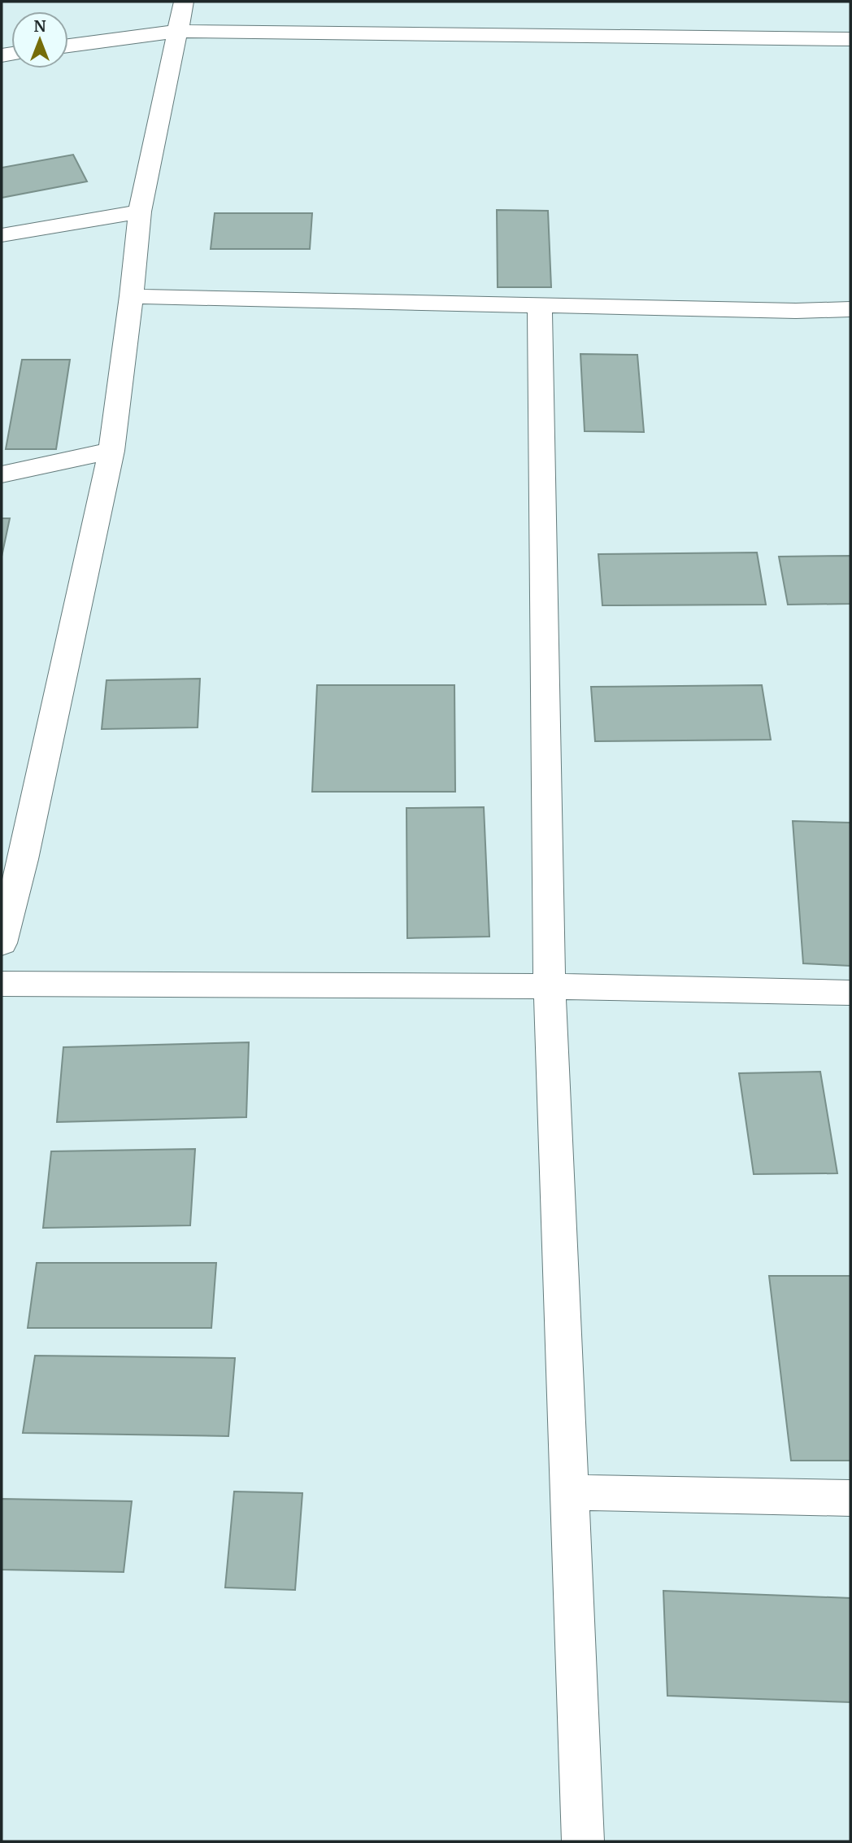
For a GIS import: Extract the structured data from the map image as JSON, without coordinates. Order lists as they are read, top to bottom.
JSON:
{
  "north": "top"
}
